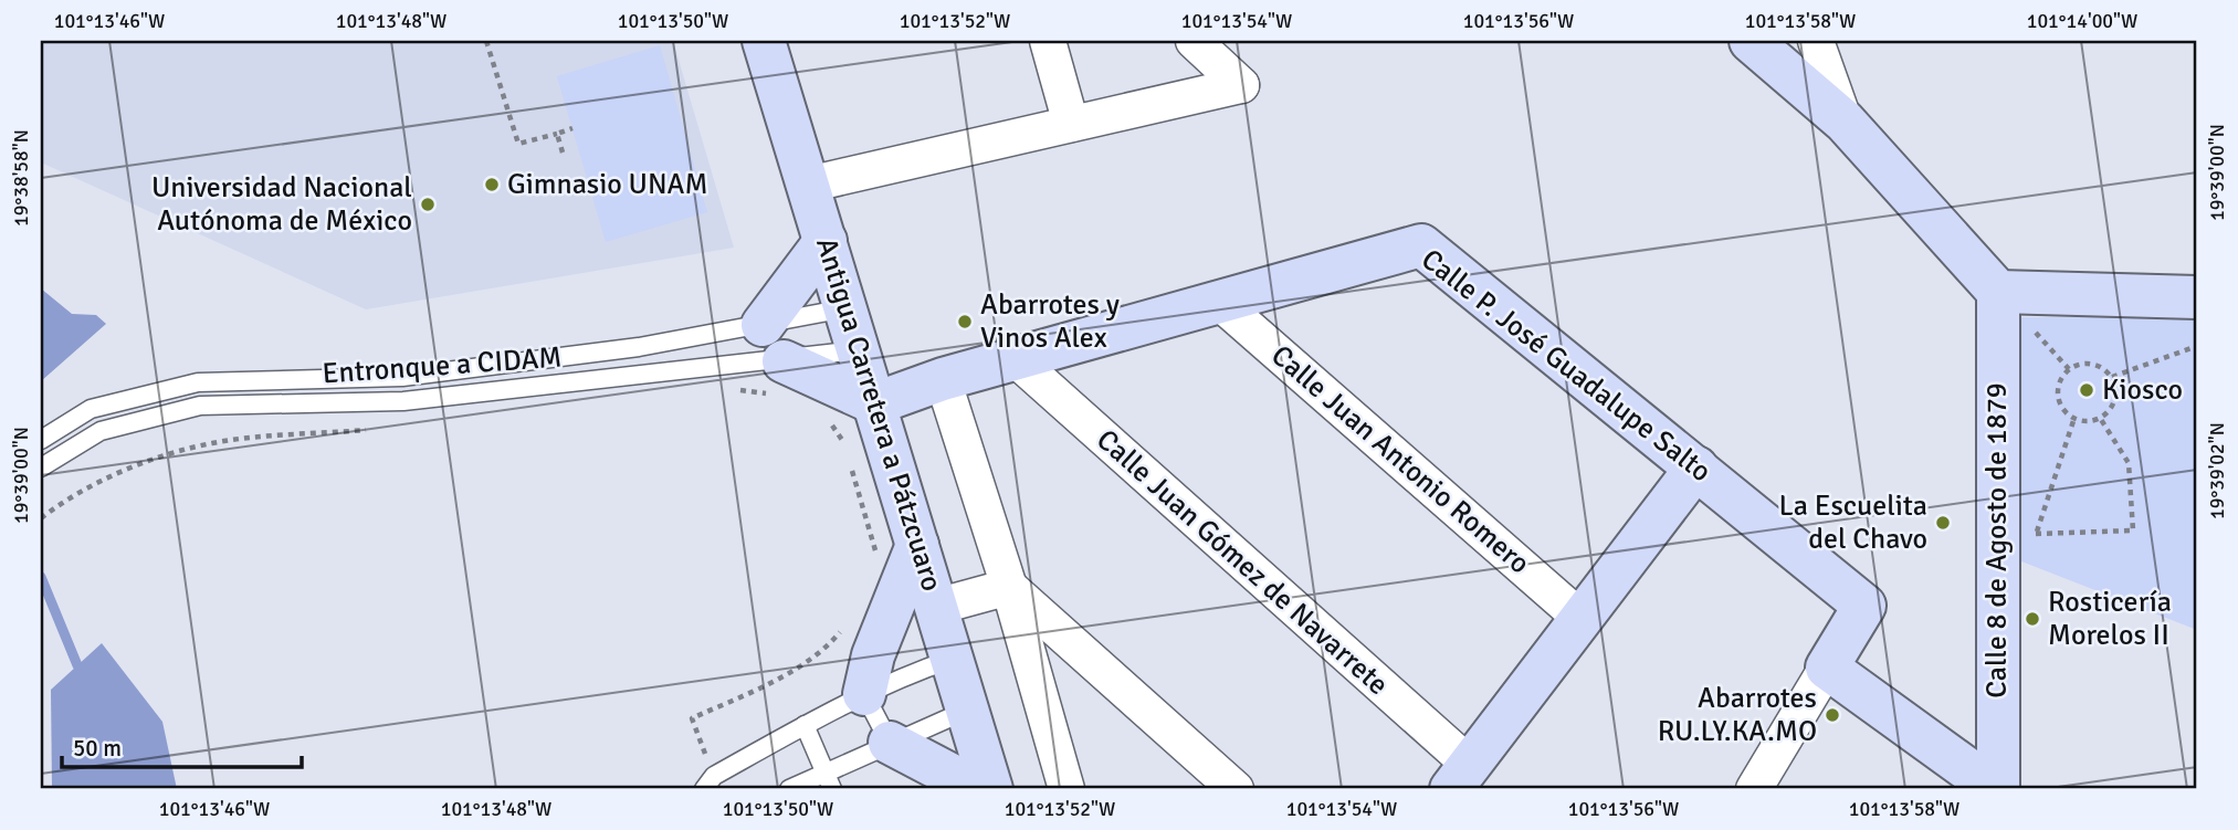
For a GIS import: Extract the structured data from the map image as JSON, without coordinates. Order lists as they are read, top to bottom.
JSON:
{
  "streets": {
    "street": [
      "Calle P. José Guadalupe Salto",
      "Antigua Carretera a Pátzcuaro",
      "Calle Juan Antonio Romero",
      "Calle 8 de Agosto de 1879",
      "Calle Juan Gómez de Navarrete"
    ],
    "lane": ["Entronque a CIDAM"]
  },
  "crossings": [
    ["Entronque a CIDAM", "Antigua Carretera a Pátzcuaro"],
    ["Calle P. José Guadalupe Salto", "Antigua Carretera a Pátzcuaro"],
    ["Calle P. José Guadalupe Salto", "Calle Juan Antonio Romero"],
    ["Calle P. José Guadalupe Salto", "Calle Juan Gómez de Navarrete"]
  ],
  "places": [
    "Gimnasio UNAM",
    "Universidad Nacional Autónoma de México",
    "Abarrotes y Vinos Alex",
    "Kiosco",
    "La Escuelita del Chavo",
    "Rosticería Morelos II",
    "Abarrotes RU.LY.KA.MO"
  ],
  "scale_bar": "50 m",
  "coordinates": [
    "101°13'46\"W",
    "101°13'48\"W",
    "101°13'50\"W",
    "101°13'52\"W",
    "101°13'54\"W",
    "101°13'56\"W",
    "101°13'58\"W",
    "101°14'00\"W",
    "19°39'00\"N",
    "19°38'58\"N",
    "19°39'02\"N"
  ]
}
